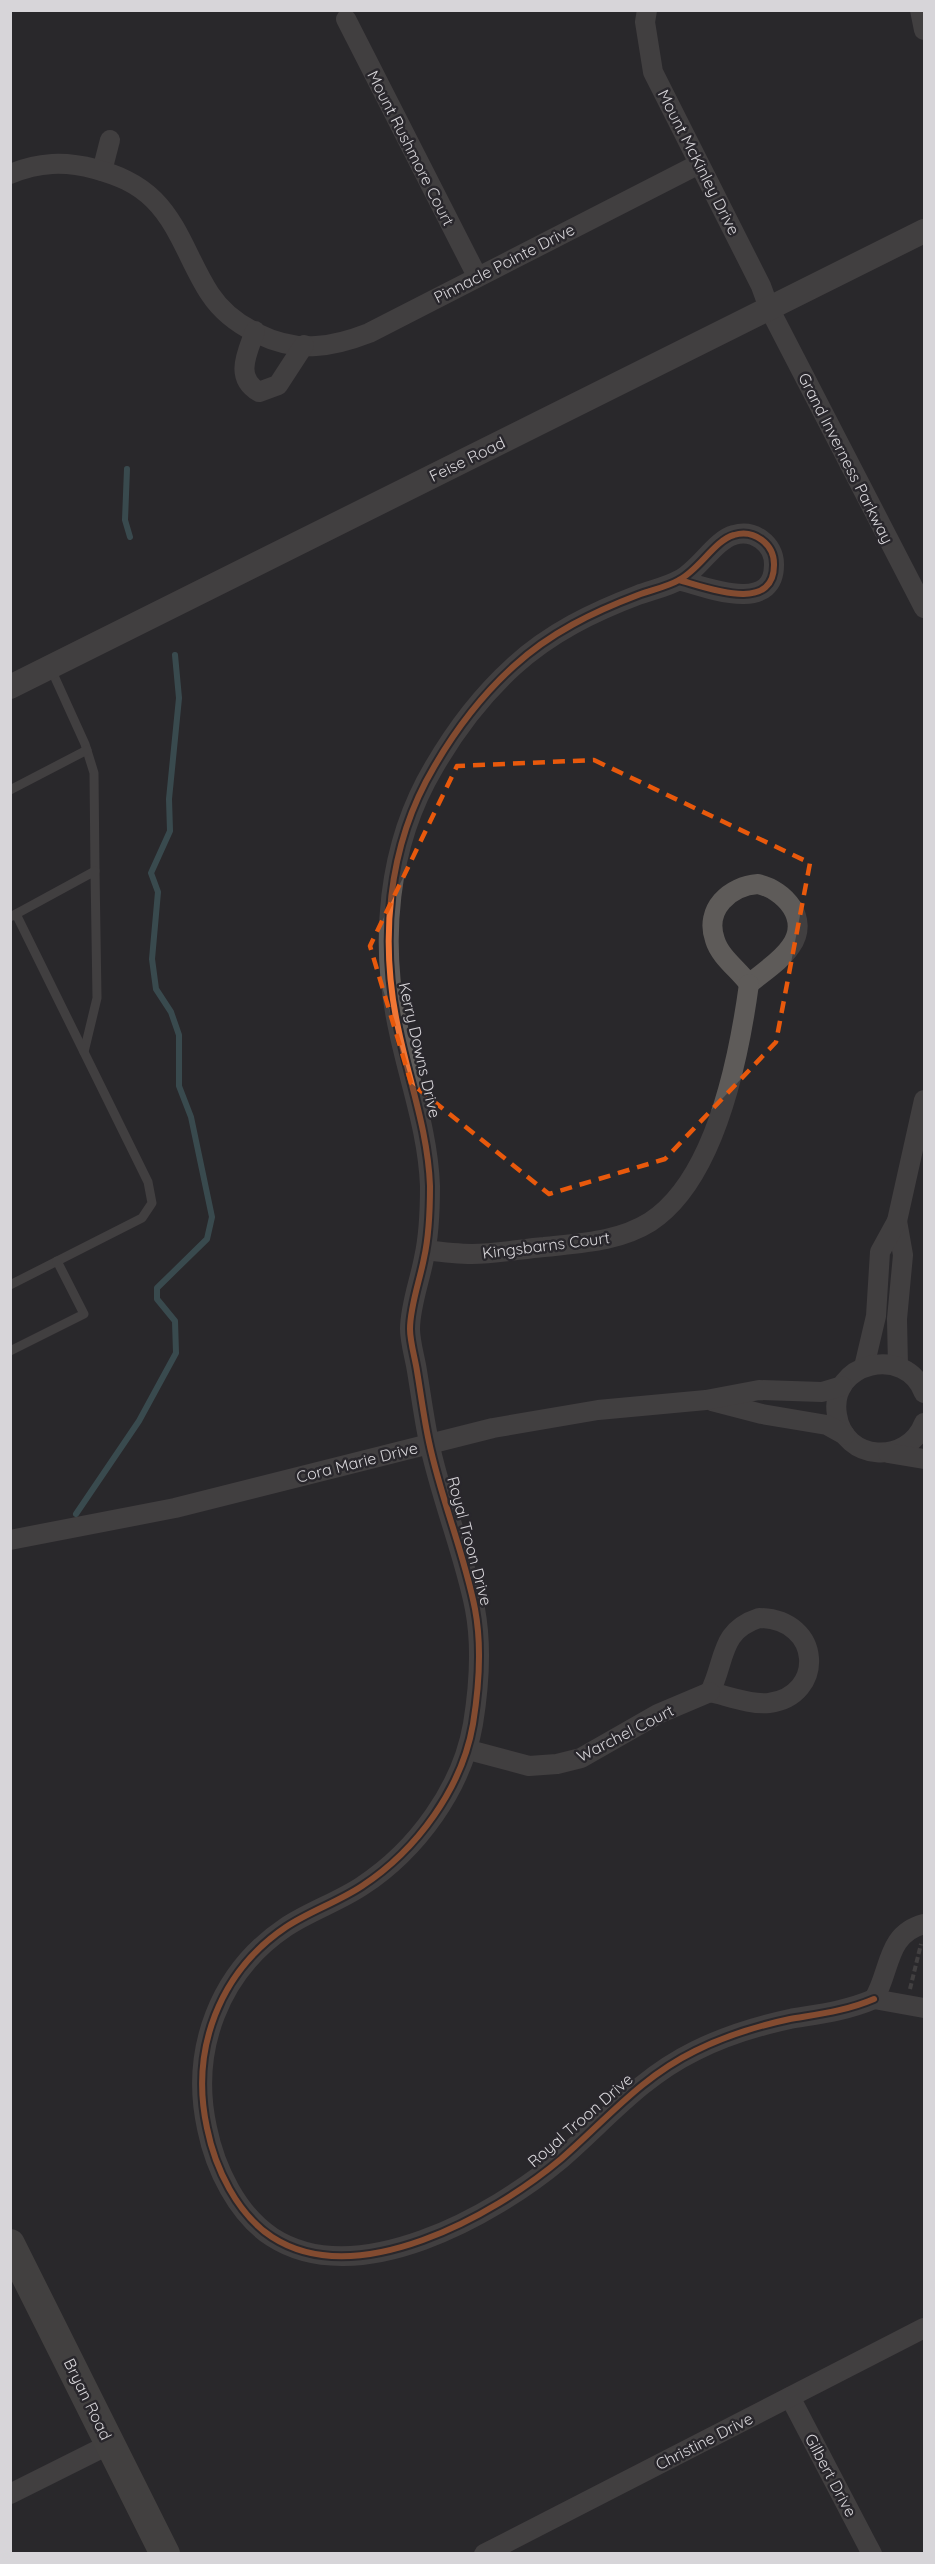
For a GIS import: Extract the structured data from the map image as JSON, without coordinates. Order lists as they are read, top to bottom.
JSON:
{
  "streets": {
    "main road": ["Bryan Road"],
    "street": [
      "Mount Rushmore Court",
      "Mount McKinley Drive",
      "Pinnacle Pointe Drive",
      "Grand Inverness Parkway",
      "Feise Road",
      "Kerry Downs Drive",
      "Kingsbarns Court",
      "Cora Marie Drive",
      "Royal Troon Drive",
      "Warchel Court",
      "Christine Drive",
      "Gilbert Drive"
    ]
  },
  "crossings": [
    ["Mount Rushmore Court", "Pinnacle Pointe Drive"],
    ["Mount McKinley Drive", "Pinnacle Pointe Drive"],
    ["Mount McKinley Drive", "Grand Inverness Parkway"],
    ["Mount McKinley Drive", "Feise Road"],
    ["Grand Inverness Parkway", "Feise Road"],
    ["Kerry Downs Drive", "Kingsbarns Court"],
    ["Kerry Downs Drive", "Cora Marie Drive"],
    ["Kerry Downs Drive", "Royal Troon Drive"],
    ["Cora Marie Drive", "Royal Troon Drive"],
    ["Royal Troon Drive", "Warchel Court"],
    ["Christine Drive", "Gilbert Drive"]
  ]
}
